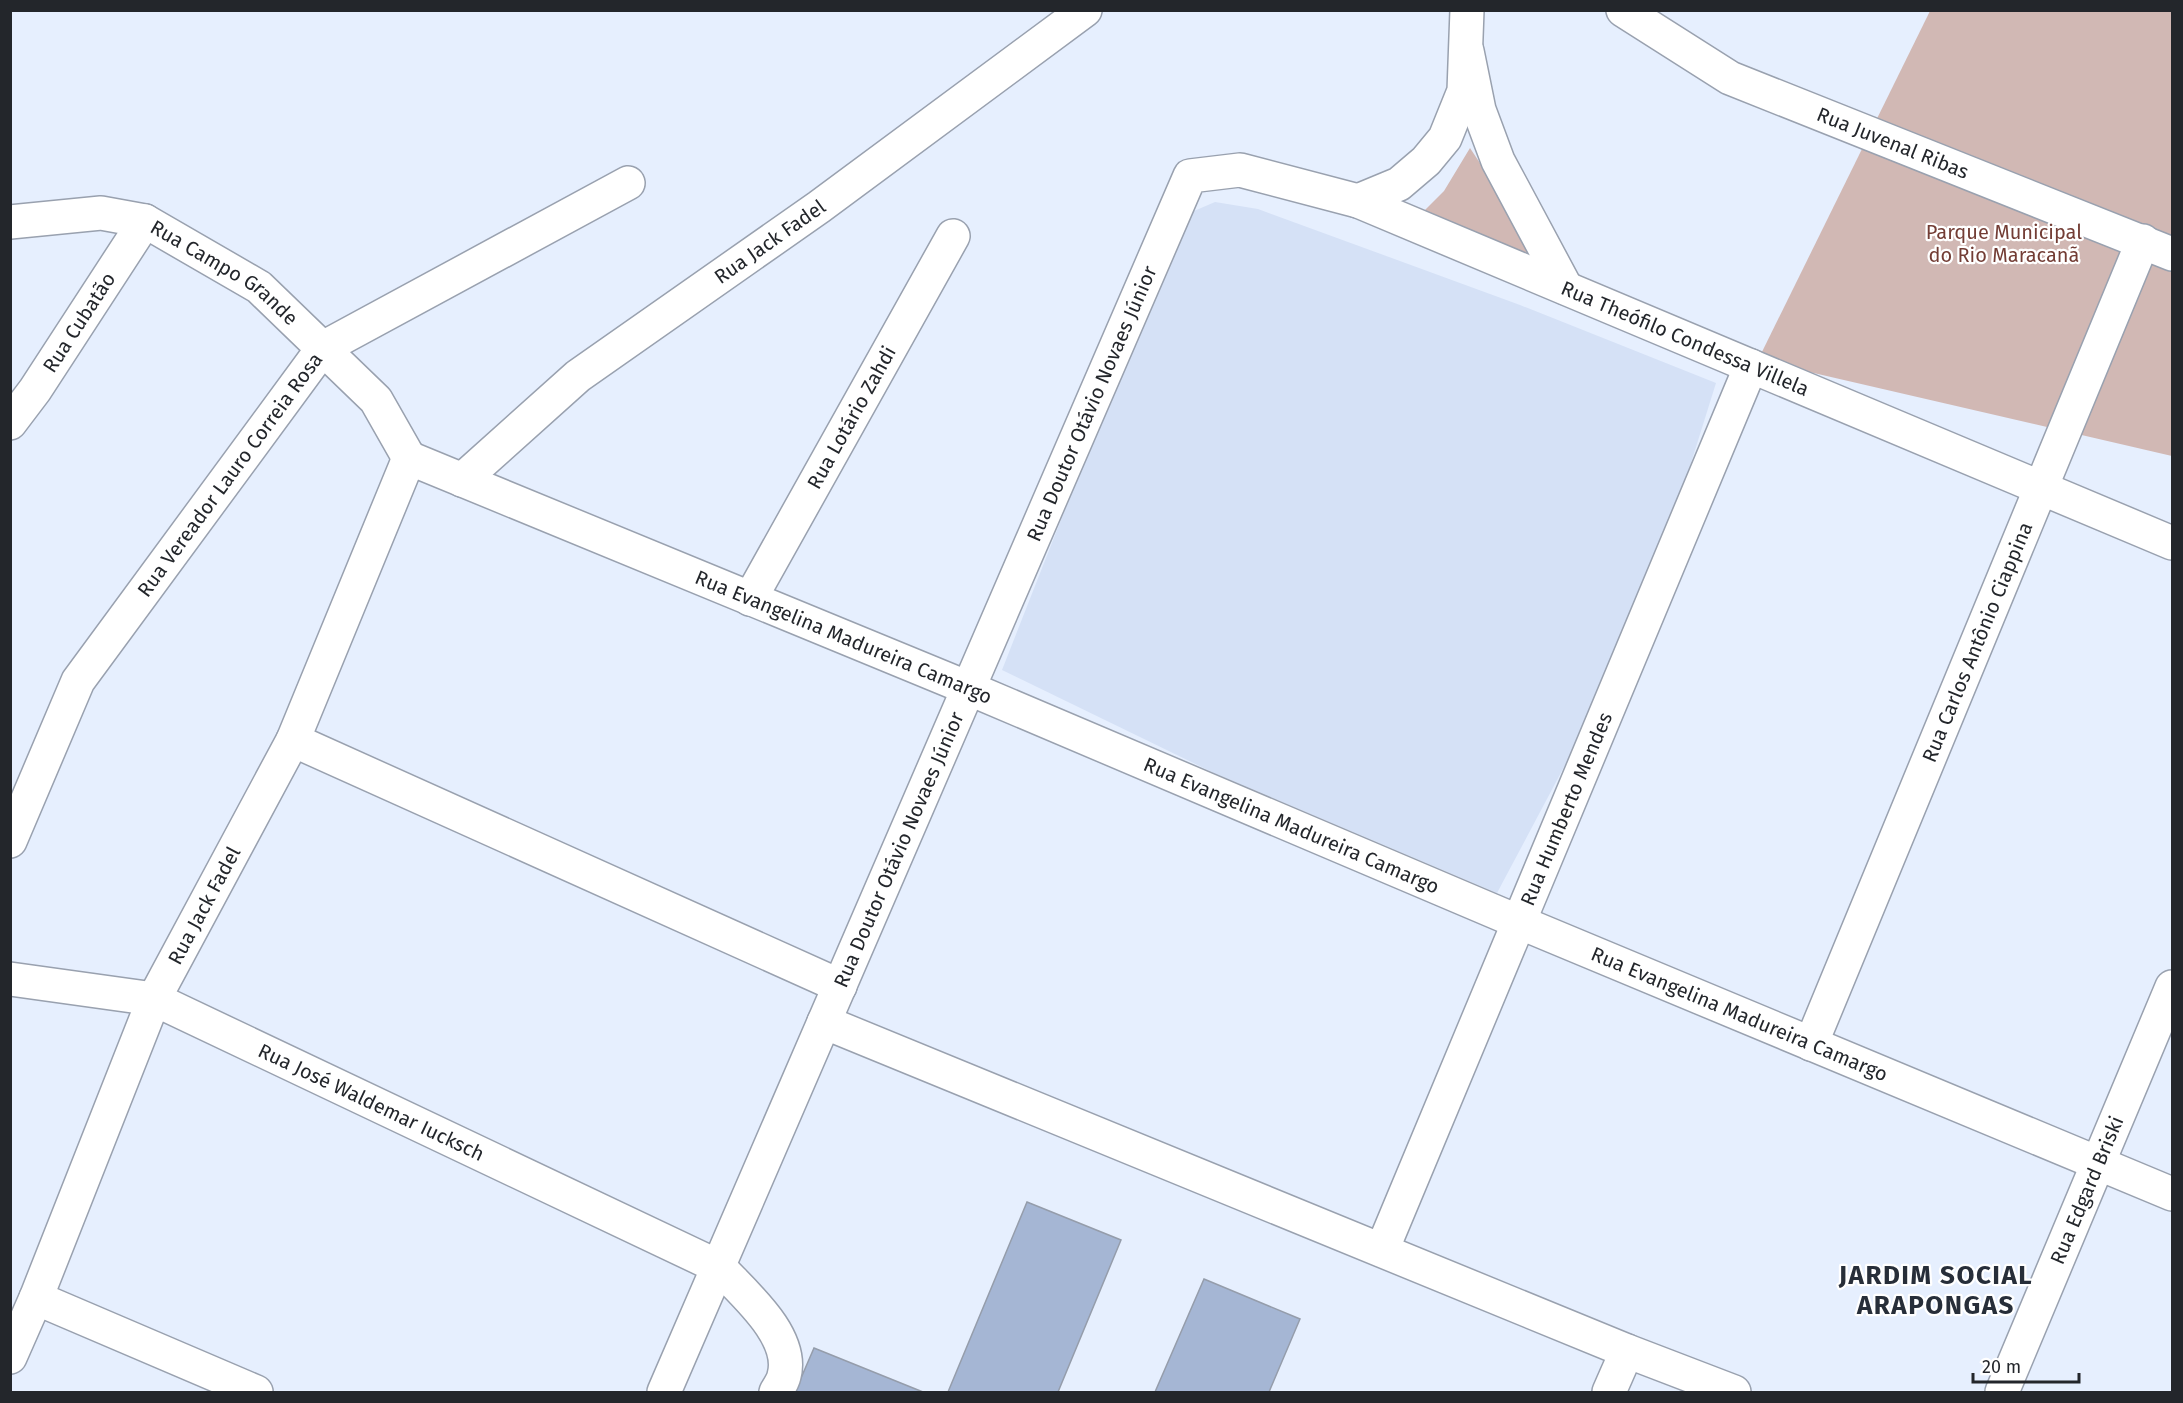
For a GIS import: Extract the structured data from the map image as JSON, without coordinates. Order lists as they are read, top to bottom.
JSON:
{
  "streets": {
    "street": [
      "Rua Juvenal Ribas",
      "Rua Jack Fadel",
      "Rua Campo Grande",
      "Rua Cubatão",
      "Rua Theófilo Condessa Villela",
      "Rua Doutor Otávio Novaes Júnior",
      "Rua Lotário Zahdi",
      "Rua Vereador Lauro Correia Rosa",
      "Rua Evangelina Madureira Camargo",
      "Rua Carlos Antônio Ciappina",
      "Rua Humberto Mendes",
      "Rua José Waldemar Iucksch",
      "Rua Edgard Briski"
    ]
  },
  "crossings": [
    ["Rua Juvenal Ribas", "Rua Carlos Antônio Ciappina"],
    ["Rua Jack Fadel", "Rua Campo Grande"],
    ["Rua Jack Fadel", "Rua Evangelina Madureira Camargo"],
    ["Rua Jack Fadel", "Rua José Waldemar Iucksch"],
    ["Rua Campo Grande", "Rua Cubatão"],
    ["Rua Campo Grande", "Rua Vereador Lauro Correia Rosa"],
    ["Rua Campo Grande", "Rua Evangelina Madureira Camargo"],
    ["Rua Theófilo Condessa Villela", "Rua Doutor Otávio Novaes Júnior"],
    ["Rua Theófilo Condessa Villela", "Rua Carlos Antônio Ciappina"],
    ["Rua Theófilo Condessa Villela", "Rua Humberto Mendes"],
    ["Rua Doutor Otávio Novaes Júnior", "Rua Evangelina Madureira Camargo"],
    ["Rua Doutor Otávio Novaes Júnior", "Rua José Waldemar Iucksch"],
    ["Rua Lotário Zahdi", "Rua Evangelina Madureira Camargo"],
    ["Rua Evangelina Madureira Camargo", "Rua Carlos Antônio Ciappina"],
    ["Rua Evangelina Madureira Camargo", "Rua Humberto Mendes"],
    ["Rua Evangelina Madureira Camargo", "Rua Edgard Briski"]
  ],
  "districts": ["JARDIM SOCIAL ARAPONGAS"],
  "parks": ["Parque Municipal do Rio Maracanã"],
  "scale_bar": "20 m"
}
